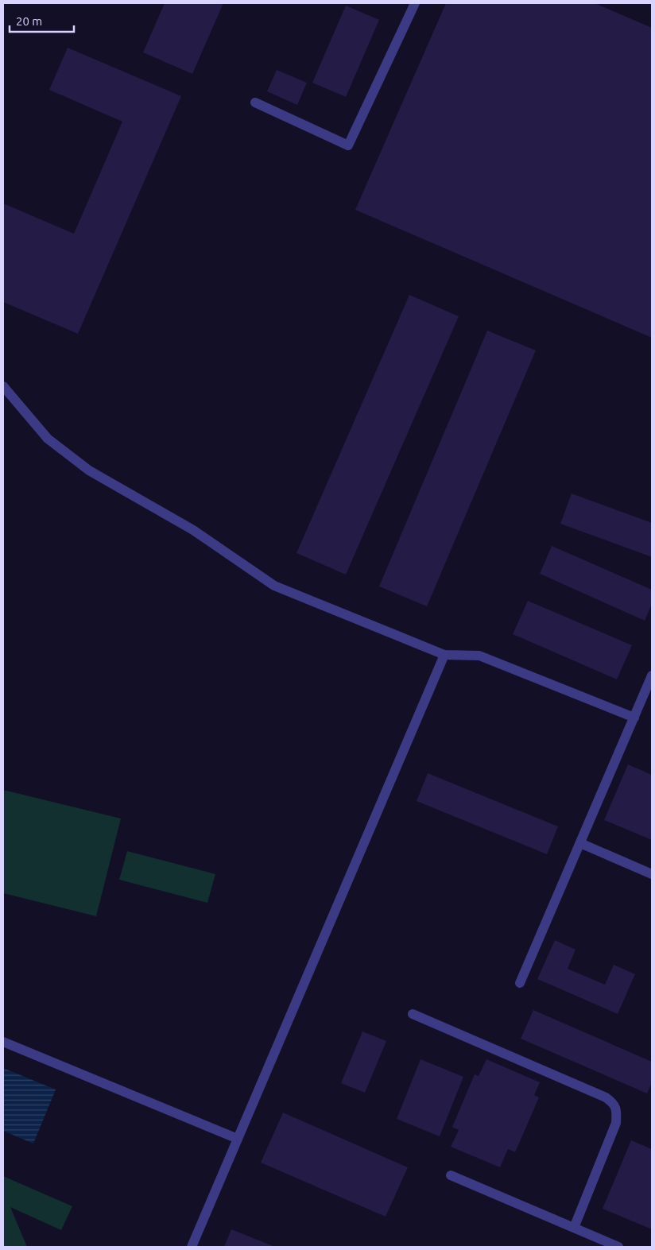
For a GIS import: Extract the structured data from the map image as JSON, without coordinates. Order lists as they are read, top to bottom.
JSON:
{
  "scale_bar": "20 m"
}
